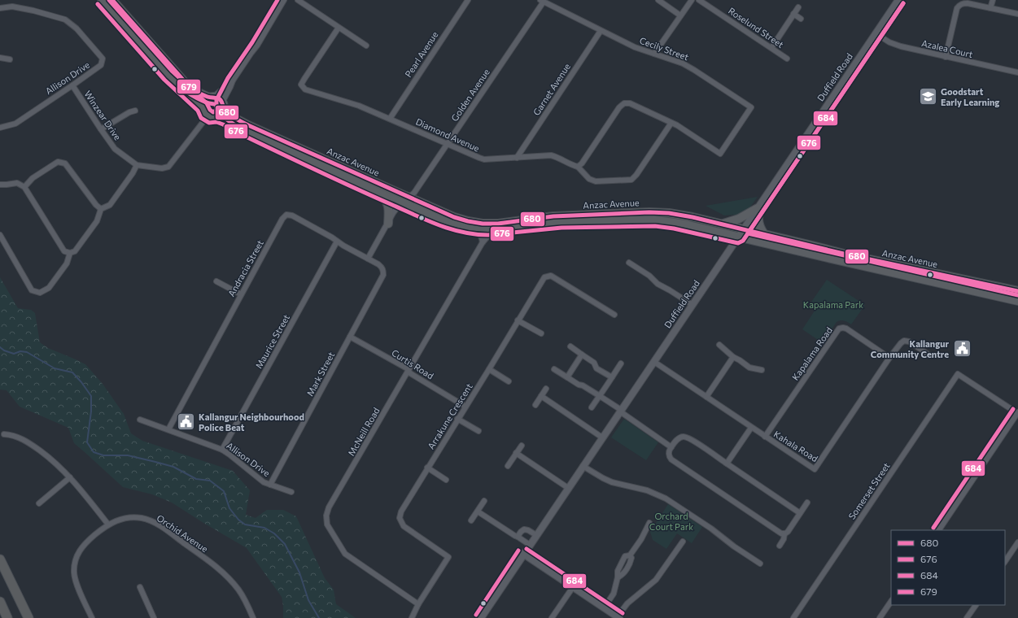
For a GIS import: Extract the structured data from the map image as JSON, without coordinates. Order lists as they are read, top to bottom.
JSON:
{
  "streets": {
    "highway": ["Anzac Avenue"],
    "street": [
      "Roselund Street",
      "Cecily Street",
      "Azalea Court",
      "Pearl Avenue",
      "Duffield Road",
      "Allison Drive",
      "Garnet Avenue",
      "Golden Avenue",
      "Winzear Drive",
      "Diamond Avenue",
      "Andracia Street",
      "Maurice Street",
      "Kapalama Road",
      "Curtis Road",
      "Mark Street",
      "Arrakune Crescent",
      "McNeill Road",
      "Kahala Road",
      "Somerset Street",
      "Orchid Avenue"
    ]
  },
  "crossings": [
    ["Cecily Street", "Garnet Avenue"],
    ["Cecily Street", "Golden Avenue"],
    ["Azalea Court", "Duffield Road"],
    ["Pearl Avenue", "Diamond Avenue"],
    ["Duffield Road", "Anzac Avenue"],
    ["Duffield Road", "Kahala Road"],
    ["Allison Drive", "Winzear Drive"],
    ["Allison Drive", "Andracia Street"],
    ["Allison Drive", "Maurice Street"],
    ["Allison Drive", "Mark Street"],
    ["Garnet Avenue", "Diamond Avenue"],
    ["Golden Avenue", "Diamond Avenue"],
    ["Golden Avenue", "Anzac Avenue"],
    ["Golden Avenue", "Andracia Street"],
    ["Anzac Avenue", "McNeill Road"],
    ["Andracia Street", "Maurice Street"],
    ["Andracia Street", "Mark Street"],
    ["Kapalama Road", "Kahala Road"],
    ["Curtis Road", "Mark Street"],
    ["Curtis Road", "Arrakune Crescent"],
    ["Curtis Road", "McNeill Road"],
    ["Arrakune Crescent", "McNeill Road"]
  ],
  "parks": ["Kapalama Park", "Orchard Court Park"],
  "places": {
    "school or university": ["Goodstart Early Learning"],
    "public building": ["Kallangur Community Centre", "Kallangur Neighbourhood Police Beat"]
  },
  "lines": [
    "transit line 680",
    "transit line 679",
    "transit line 676",
    "transit line 684"
  ],
  "legend": [
    "680",
    "676",
    "684",
    "679"
  ]
}
